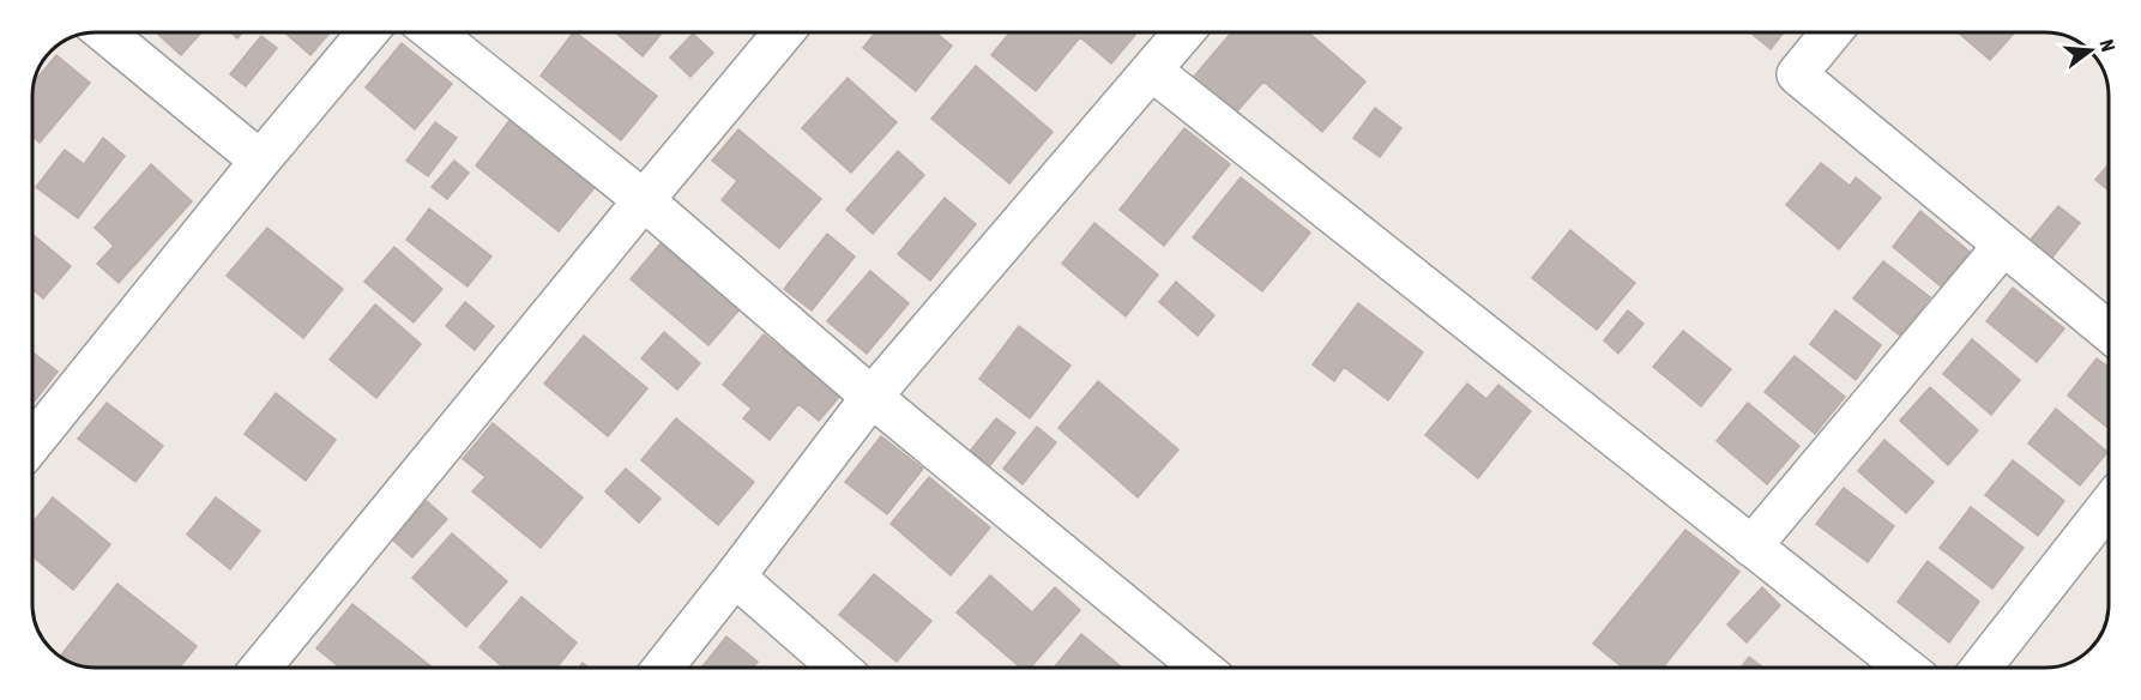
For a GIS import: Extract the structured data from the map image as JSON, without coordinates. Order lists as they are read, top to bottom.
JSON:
{
  "north": "right"
}
